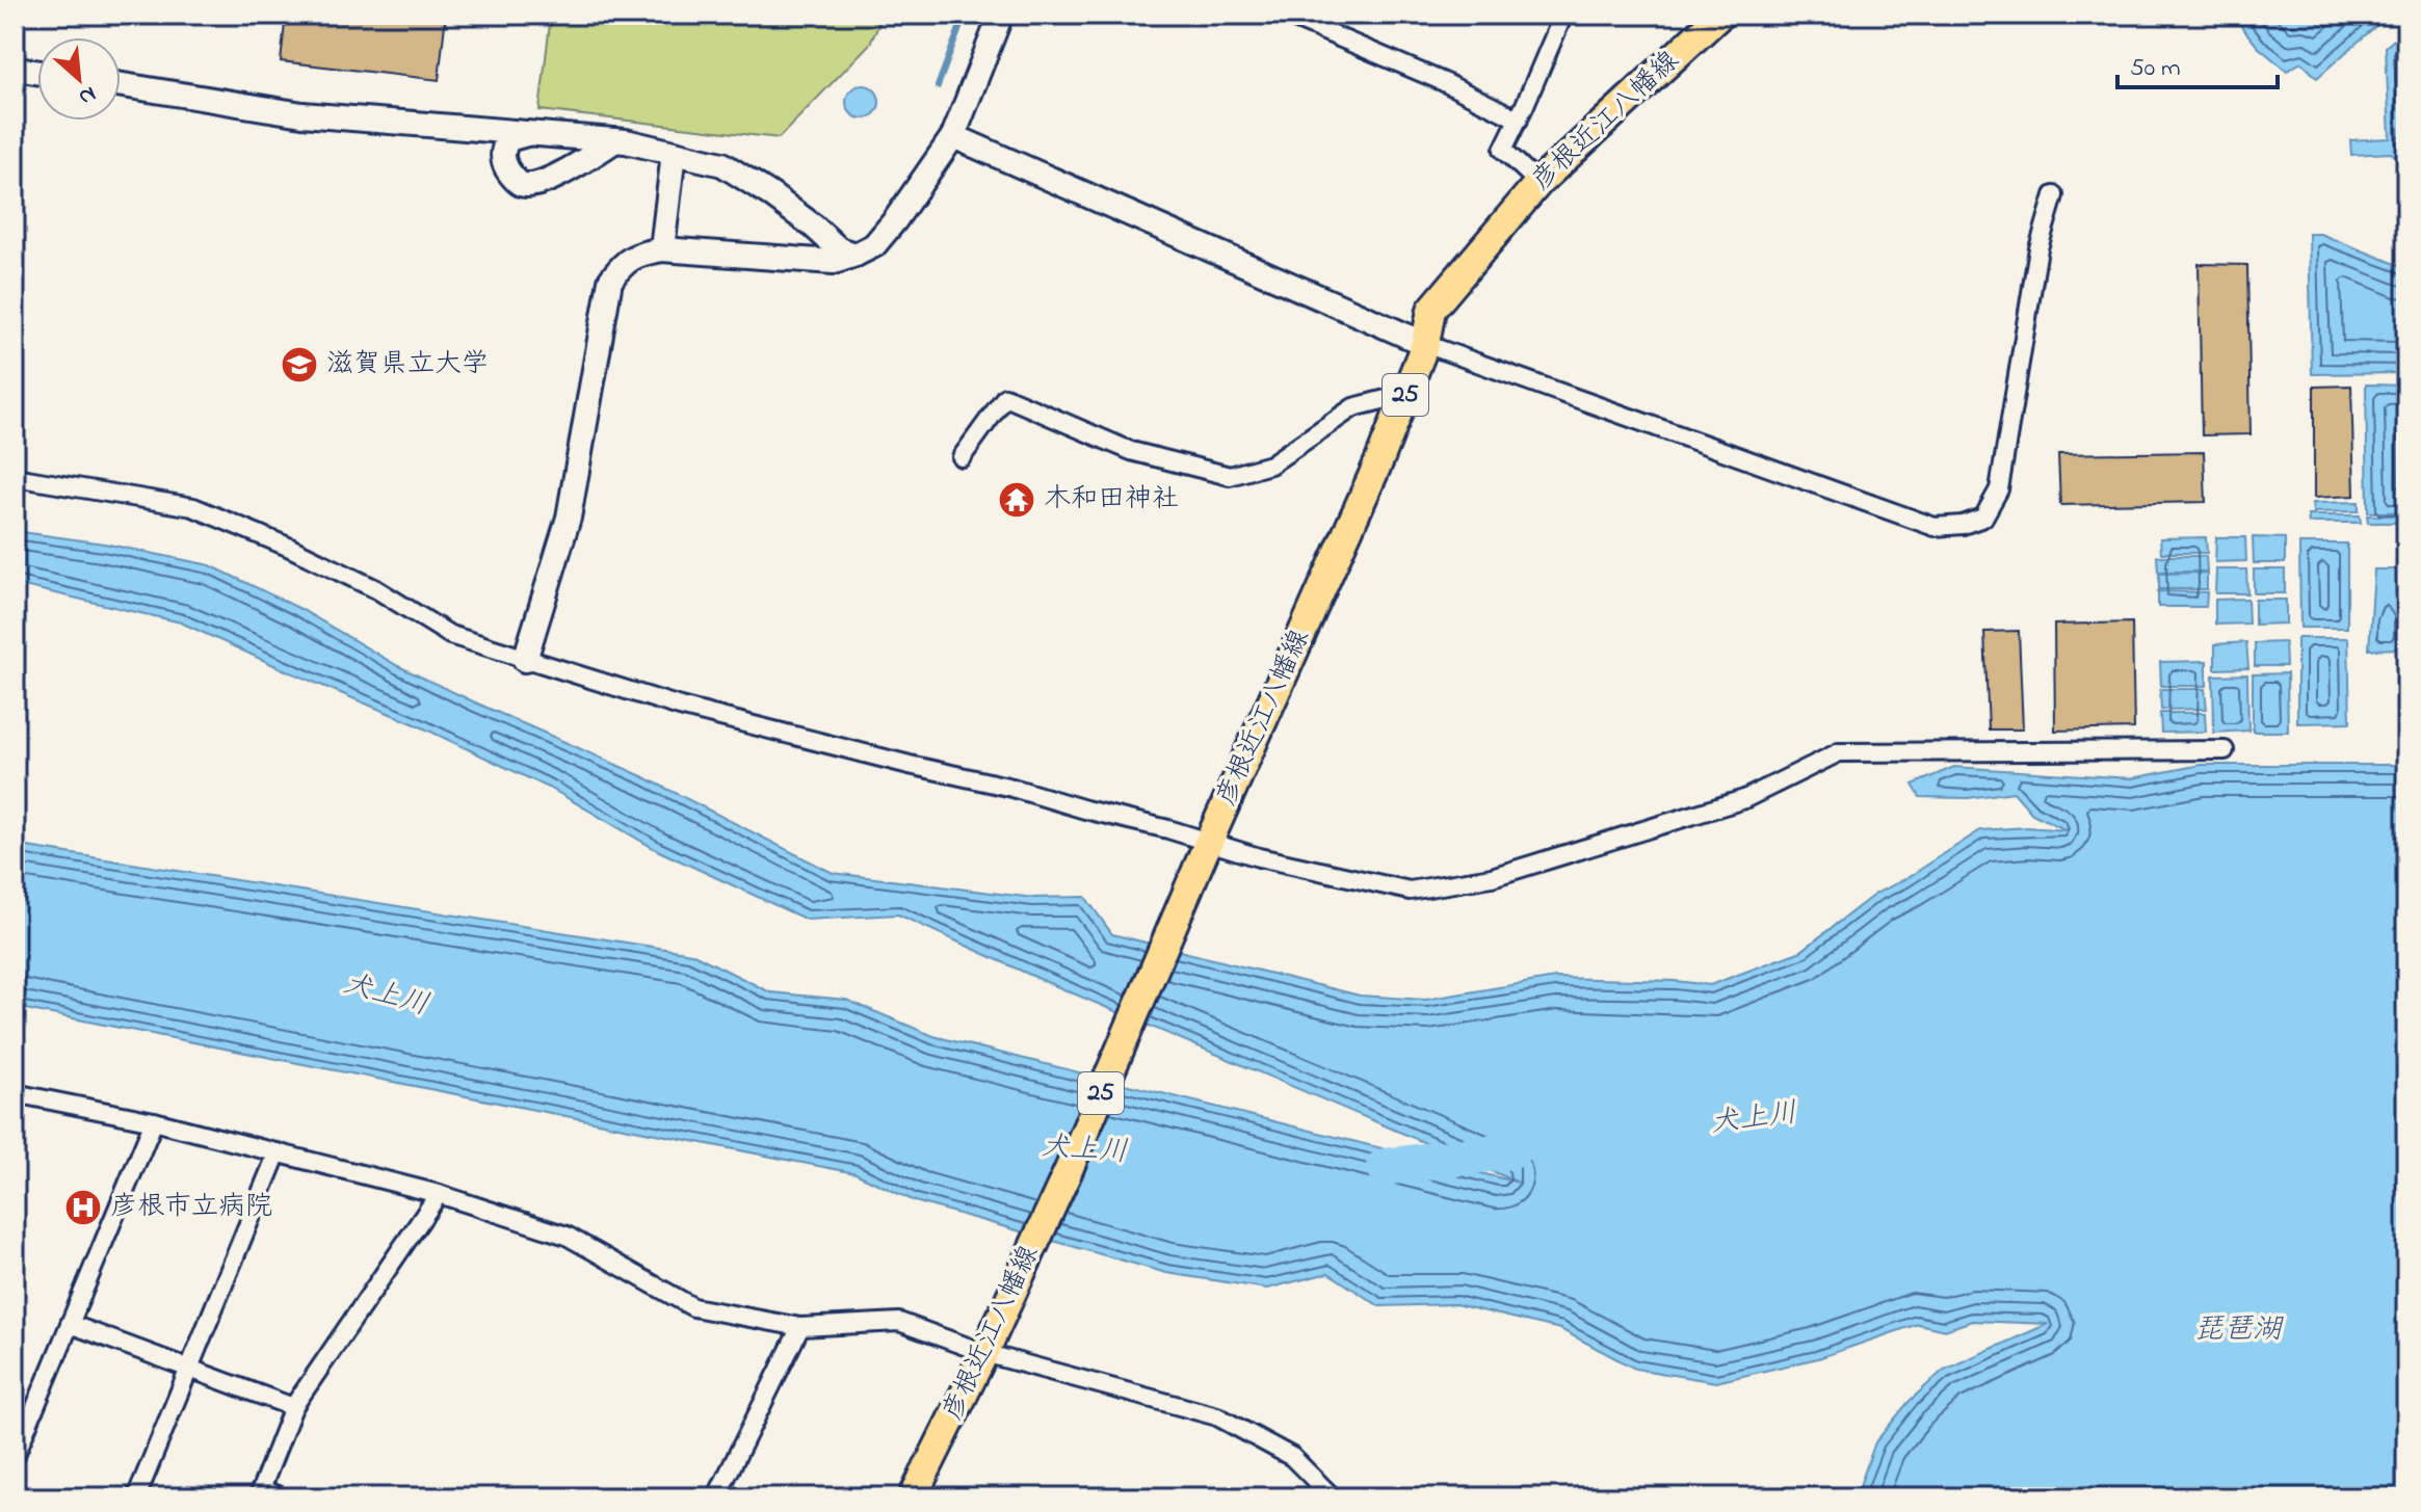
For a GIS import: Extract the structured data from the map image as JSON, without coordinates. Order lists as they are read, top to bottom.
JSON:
{
  "streets": {
    "main road": ["彦根近江八幡線", "25"]
  },
  "water": ["犬上川", "琵琶湖"],
  "places": {
    "school or university": ["滋賀県立大学"],
    "temple": ["木和田神社"],
    "hospital": ["彦根市立病院"]
  },
  "scale_bar": "50 m",
  "north": "bottom right"
}
